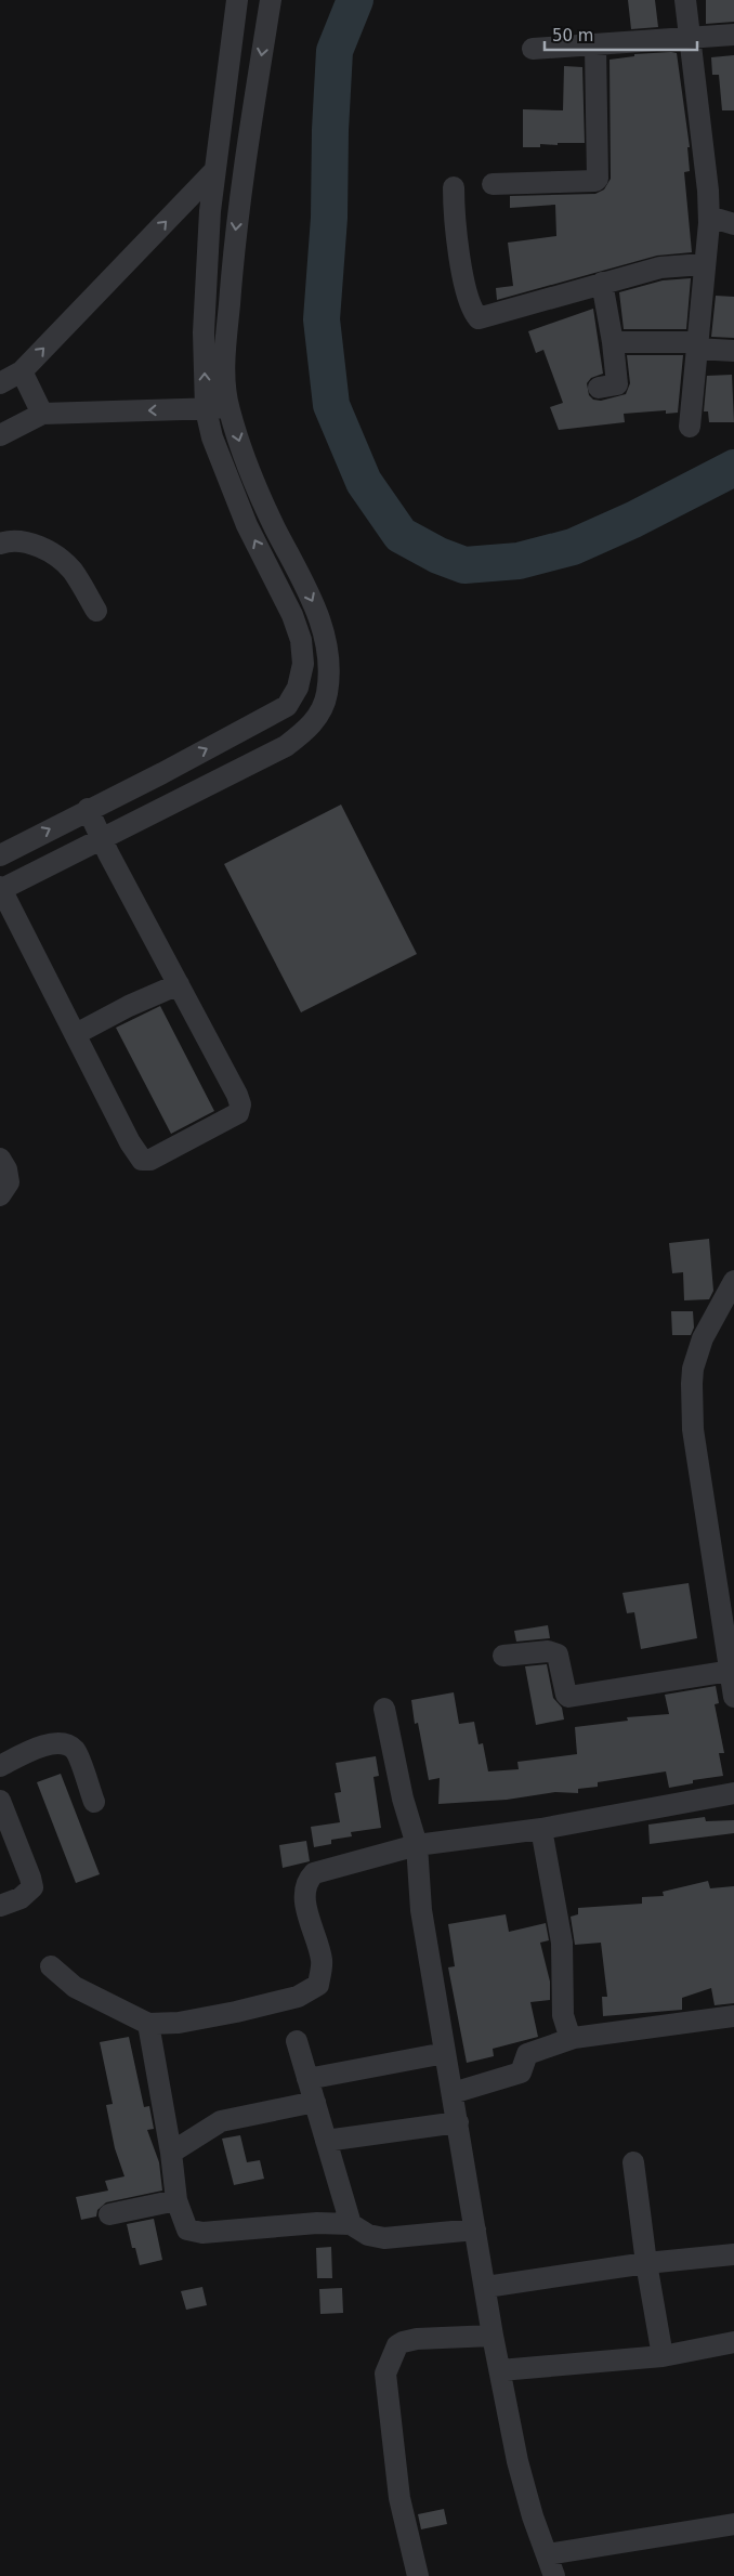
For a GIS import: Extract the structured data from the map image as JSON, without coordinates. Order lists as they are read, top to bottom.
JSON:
{
  "scale_bar": "50 m"
}
